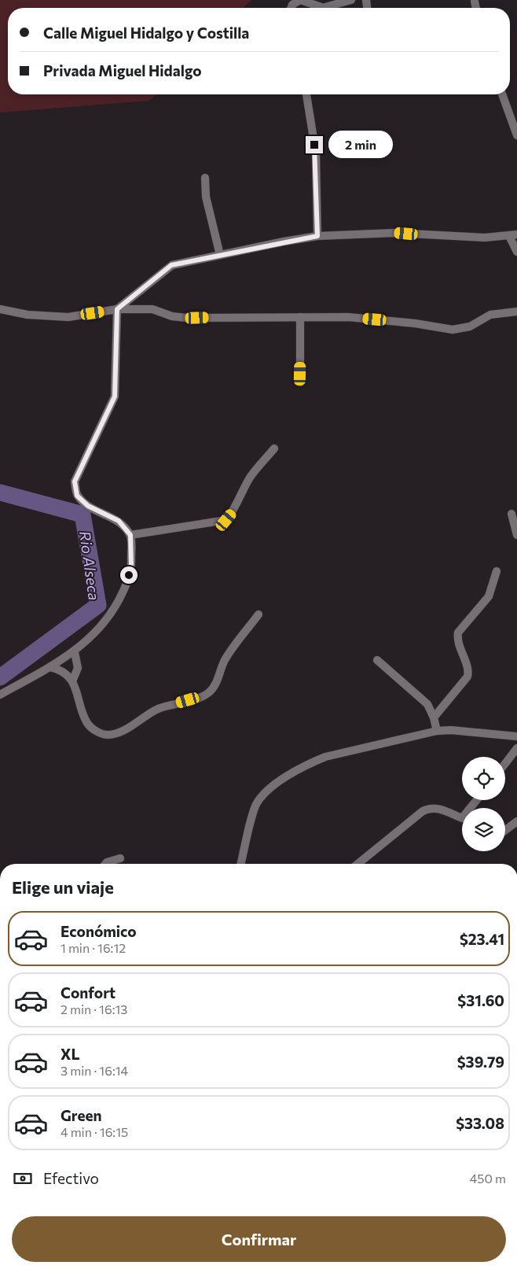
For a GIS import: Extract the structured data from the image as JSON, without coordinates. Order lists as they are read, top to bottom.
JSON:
{
  "water": ["Rio Alseca"],
  "page": {
    "banner": ["Calle Miguel Hidalgo y Costilla", "Privada Miguel Hidalgo"],
    "bubble": "2 min",
    "heading": "Elige un viaje",
    "list": [
      {
        "name": "Económico",
        "note": "1 min · 16:12",
        "value": "$23.41"
      },
      {
        "name": "Confort",
        "note": "2 min · 16:13",
        "value": "$31.60"
      },
      {
        "name": "XL",
        "note": "3 min · 16:14",
        "value": "$39.79"
      },
      {
        "name": "Green",
        "note": "4 min · 16:15",
        "value": "$33.08"
      }
    ],
    "pay": ["Efectivo", "450 m"],
    "buttons": "Confirmar"
  }
}
